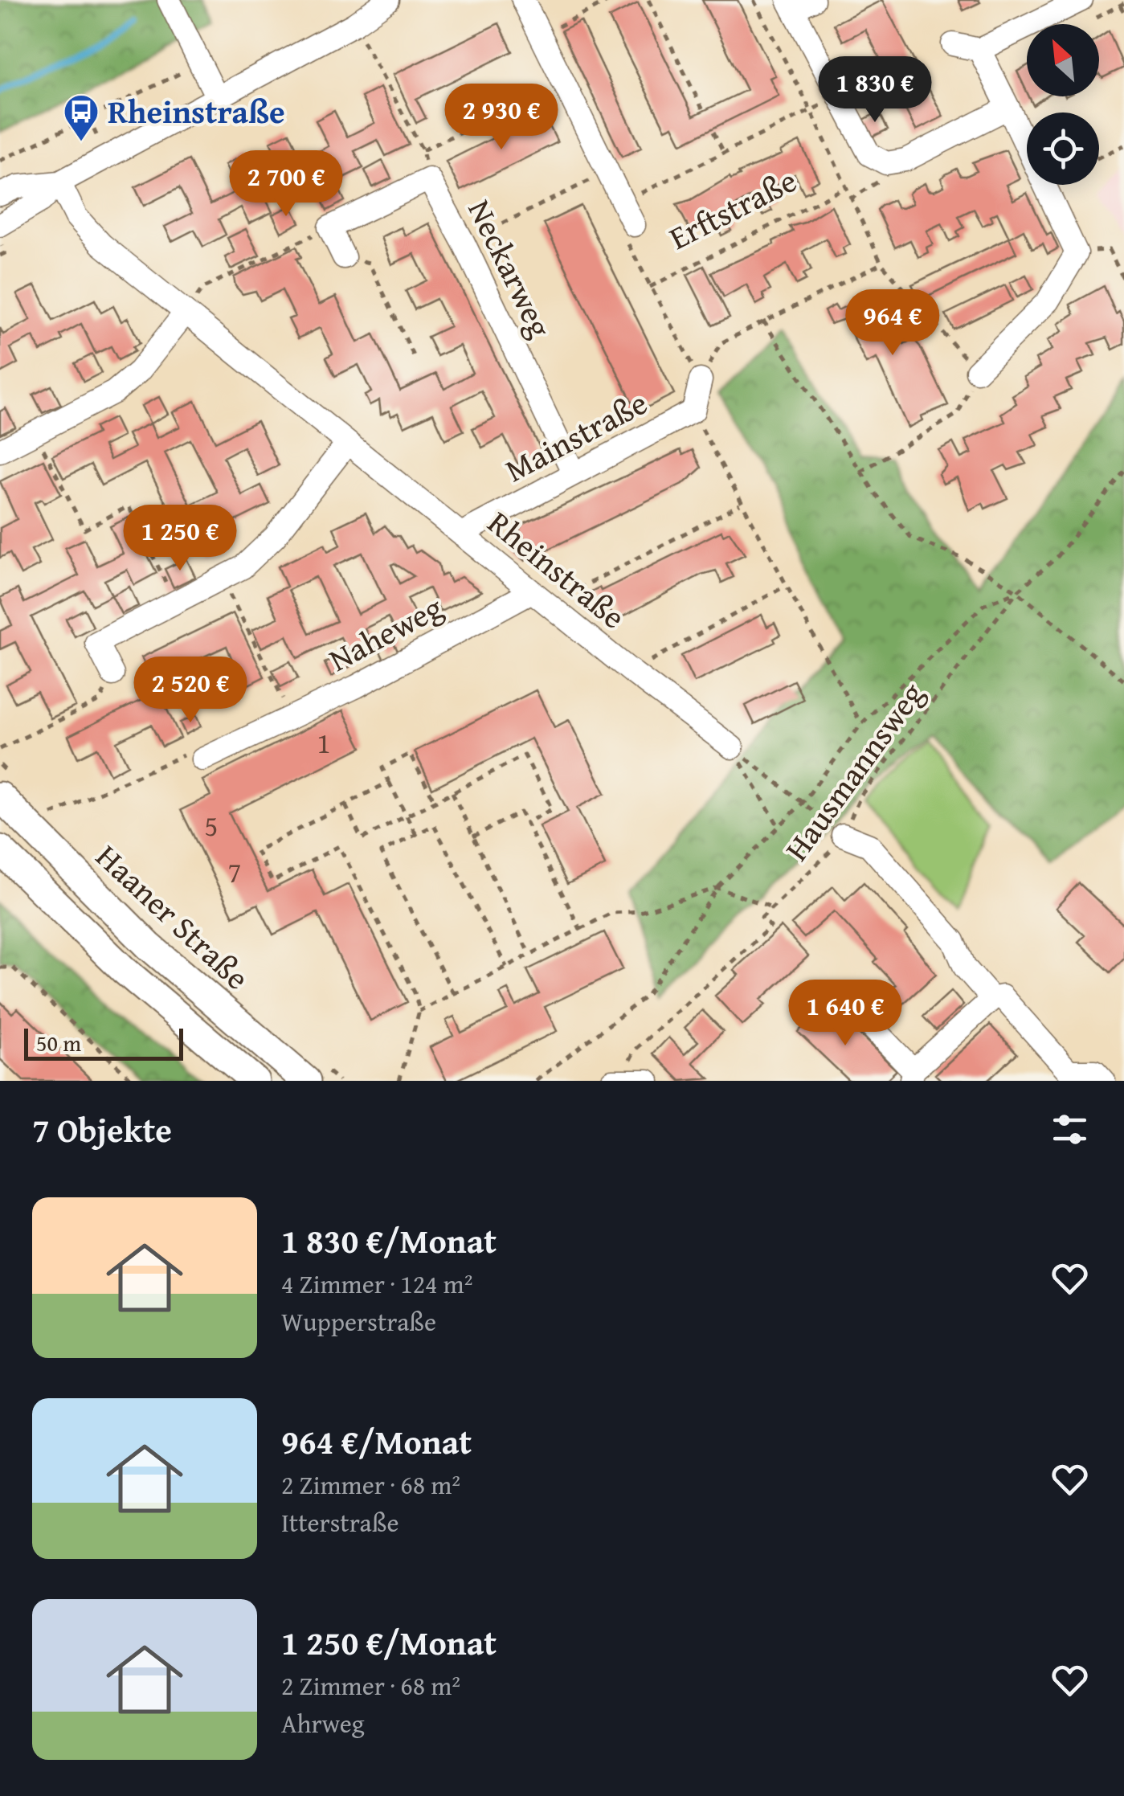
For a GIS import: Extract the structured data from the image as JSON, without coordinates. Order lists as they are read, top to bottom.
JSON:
{
  "streets": {
    "main road": ["Haaner Straße"],
    "street": [
      "Erftstraße",
      "Neckarweg",
      "Mainstraße",
      "Rheinstraße",
      "Naheweg"
    ],
    "path": ["Hausmannsweg"]
  },
  "crossings": [
    ["Erftstraße", "Mainstraße"],
    ["Neckarweg", "Mainstraße"],
    ["Mainstraße", "Rheinstraße"],
    ["Rheinstraße", "Naheweg"]
  ],
  "places": {
    "bus stop": ["Rheinstraße"]
  },
  "house_numbers": ["1", "5", "7"],
  "scale_bar": "50 m",
  "north": "top left",
  "page": {
    "price": [
      "1 830 €",
      "2 930 €",
      "2 700 €",
      "964 €",
      "1 250 €",
      "2 520 €",
      "1 640 €"
    ],
    "scale": "50 m",
    "heading": "7 Objekte",
    "list": [
      {
        "name": "1 830 €/Monat",
        "note": "4 Zimmer · 124 m² · Wupperstraße"
      },
      {
        "name": "964 €/Monat",
        "note": "2 Zimmer · 68 m² · Itterstraße"
      },
      {
        "name": "1 250 €/Monat",
        "note": "2 Zimmer · 68 m² · Ahrweg"
      }
    ]
  }
}
